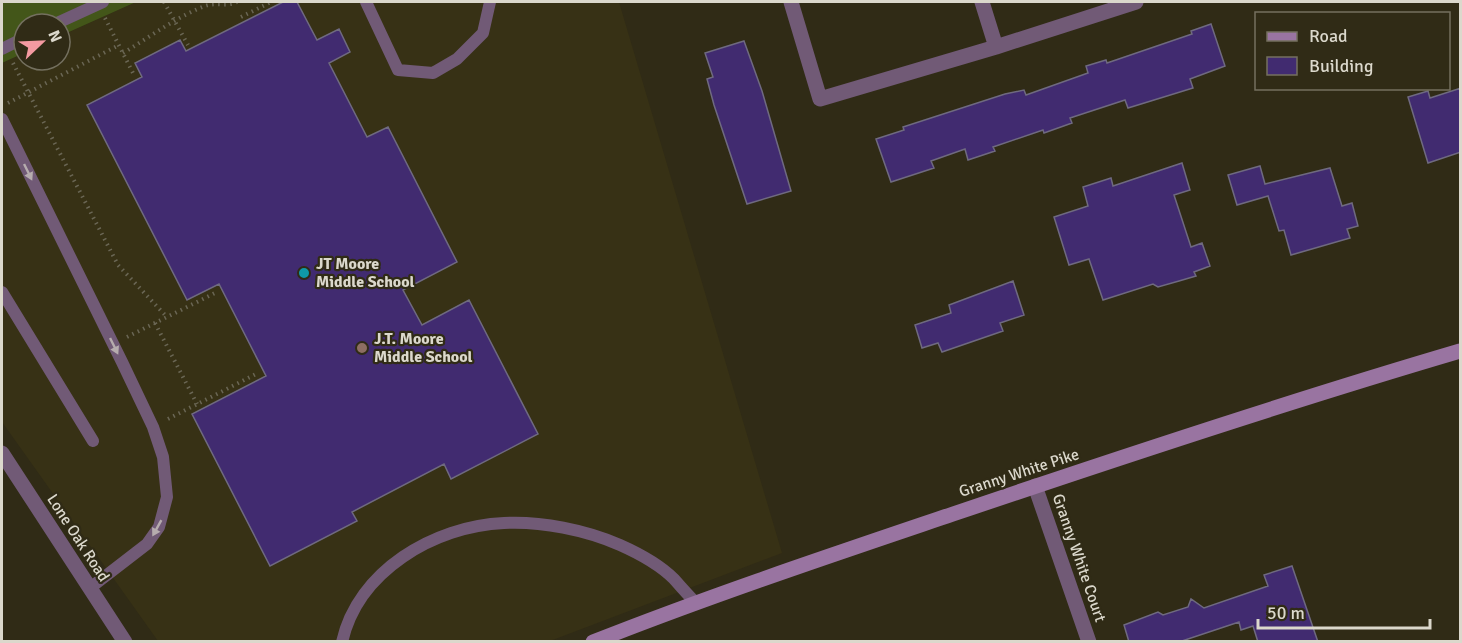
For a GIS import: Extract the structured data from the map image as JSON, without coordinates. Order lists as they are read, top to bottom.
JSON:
{
  "streets": {
    "main road": ["Granny White Pike"],
    "street": ["Lone Oak Road", "Granny White Court"]
  },
  "crossings": [
    ["Granny White Pike", "Granny White Court"]
  ],
  "places": ["JT Moore Middle School", "J.T. Moore Middle School"],
  "legend": ["Road", "Building"],
  "scale_bar": "50 m",
  "north": "top right"
}
